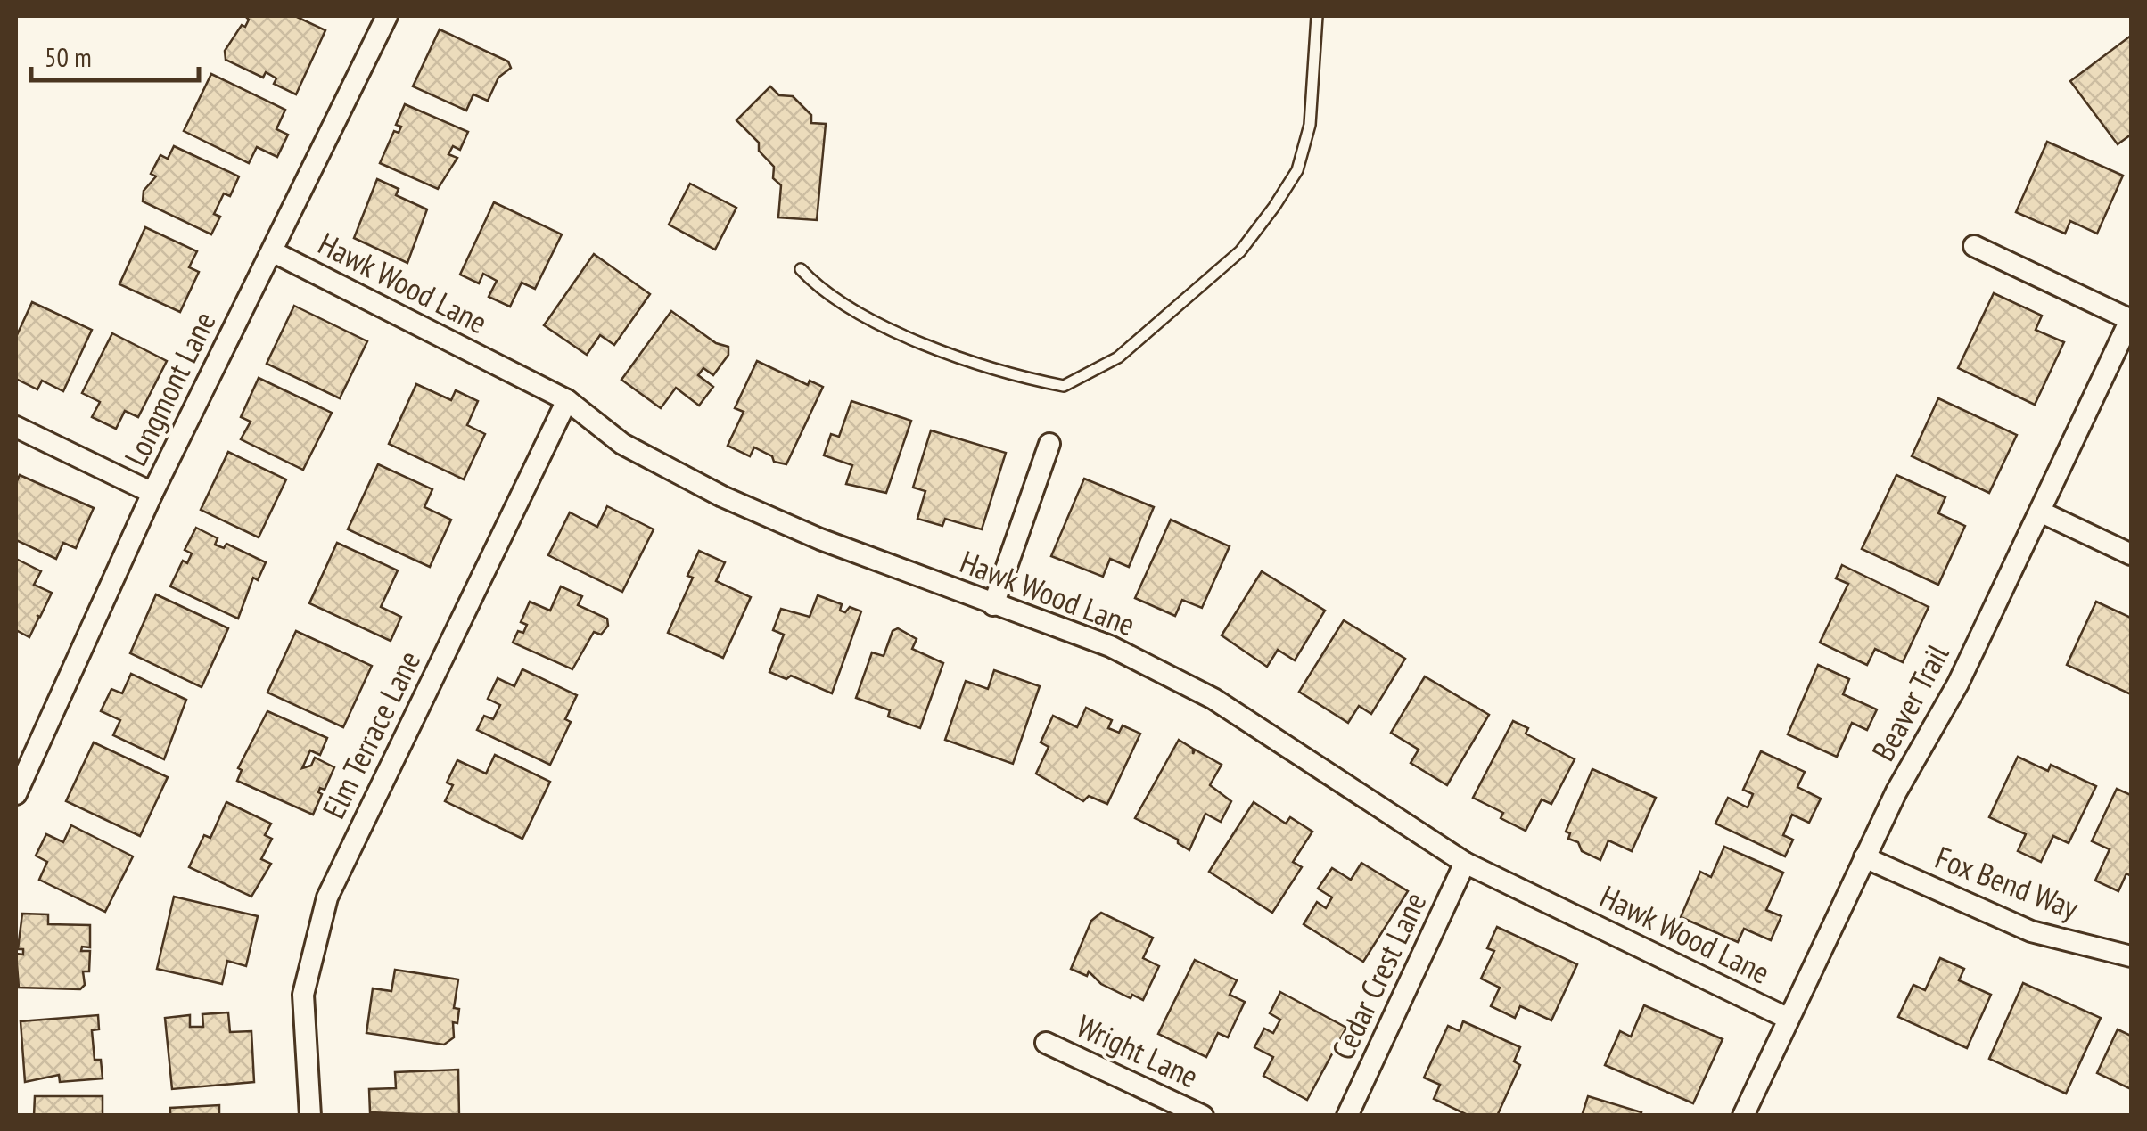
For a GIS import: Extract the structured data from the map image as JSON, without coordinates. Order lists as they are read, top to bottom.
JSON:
{
  "streets": {
    "street": [
      "Hawk Wood Lane",
      "Longmont Lane",
      "Beaver Trail",
      "Elm Terrace Lane",
      "Fox Bend Way",
      "Cedar Crest Lane",
      "Wright Lane"
    ]
  },
  "crossings": [
    ["Hawk Wood Lane", "Longmont Lane"],
    ["Hawk Wood Lane", "Beaver Trail"],
    ["Hawk Wood Lane", "Elm Terrace Lane"],
    ["Hawk Wood Lane", "Cedar Crest Lane"],
    ["Beaver Trail", "Fox Bend Way"]
  ],
  "scale_bar": "50 m"
}
